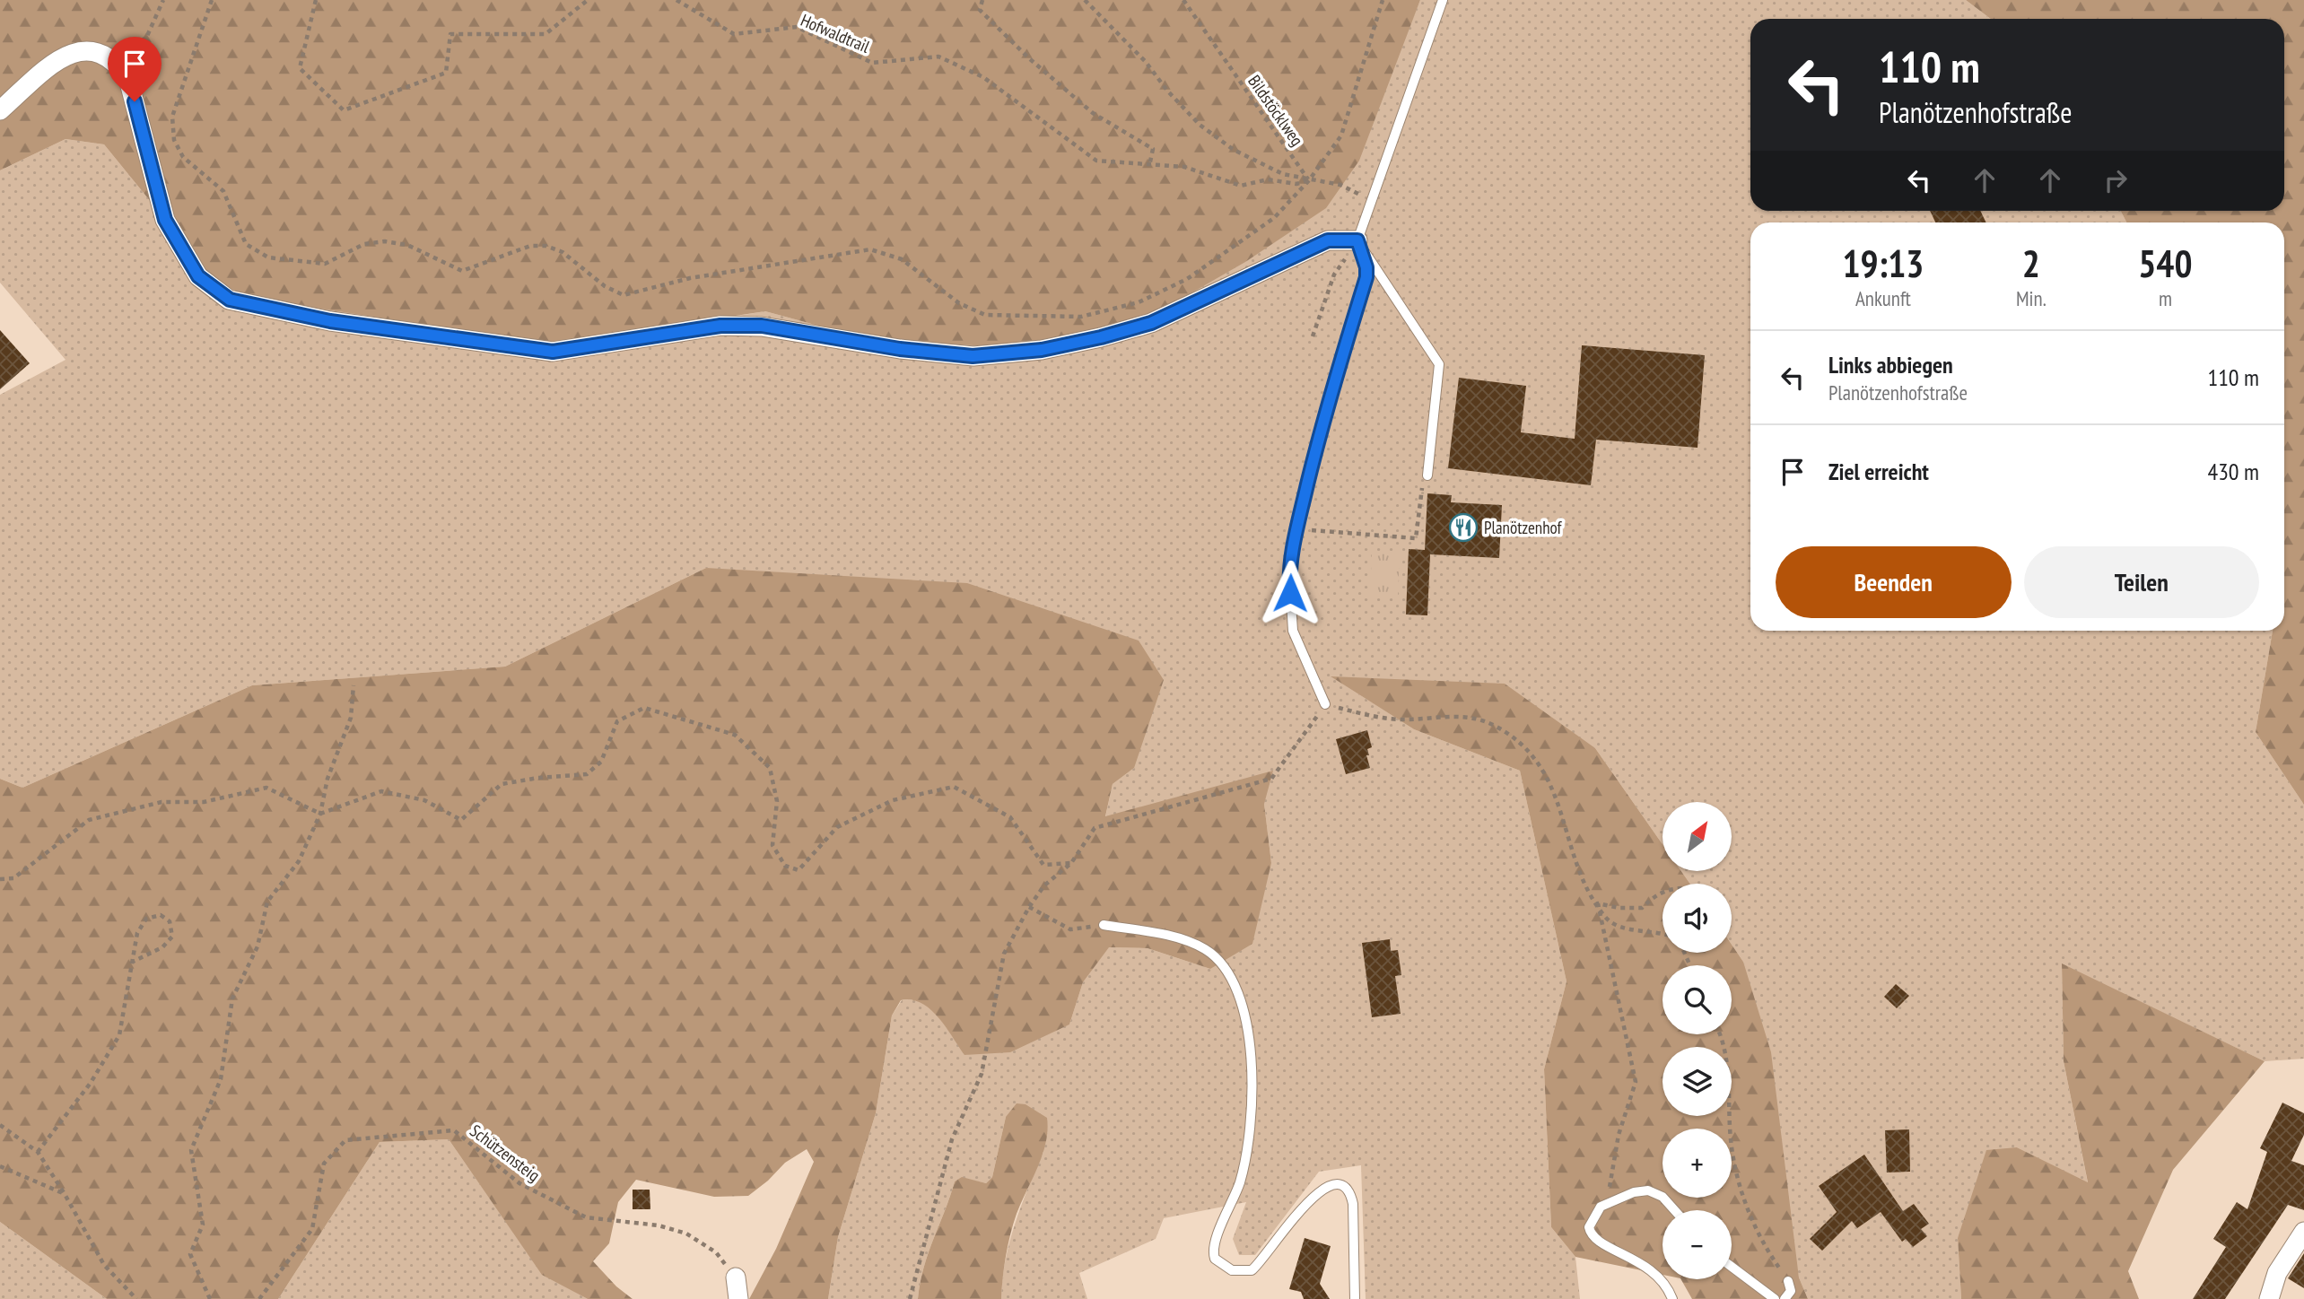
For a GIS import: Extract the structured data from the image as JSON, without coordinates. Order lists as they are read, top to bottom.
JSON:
{
  "streets": {
    "path": ["Hofwaldtrail", "Bildstöcklweg", "Schützensteig"]
  },
  "crossings": [
    ["Hofwaldtrail", "Bildstöcklweg"]
  ],
  "places": {
    "restaurant": ["Planötzenhof"]
  },
  "north": "top right",
  "page": {
    "turn": ["110 m", "Planötzenhofstraße"],
    "eta": [
      "19:13",
      "Ankunft",
      "2",
      "Min.",
      "540",
      "m"
    ],
    "list": [
      {
        "name": "Links abbiegen",
        "note": "Planötzenhofstraße",
        "value": "110 m"
      },
      {
        "name": "Ziel erreicht",
        "value": "430 m"
      }
    ],
    "buttons": ["Beenden", "Teilen"],
    "map_buttons": ["+", "−"]
  }
}
